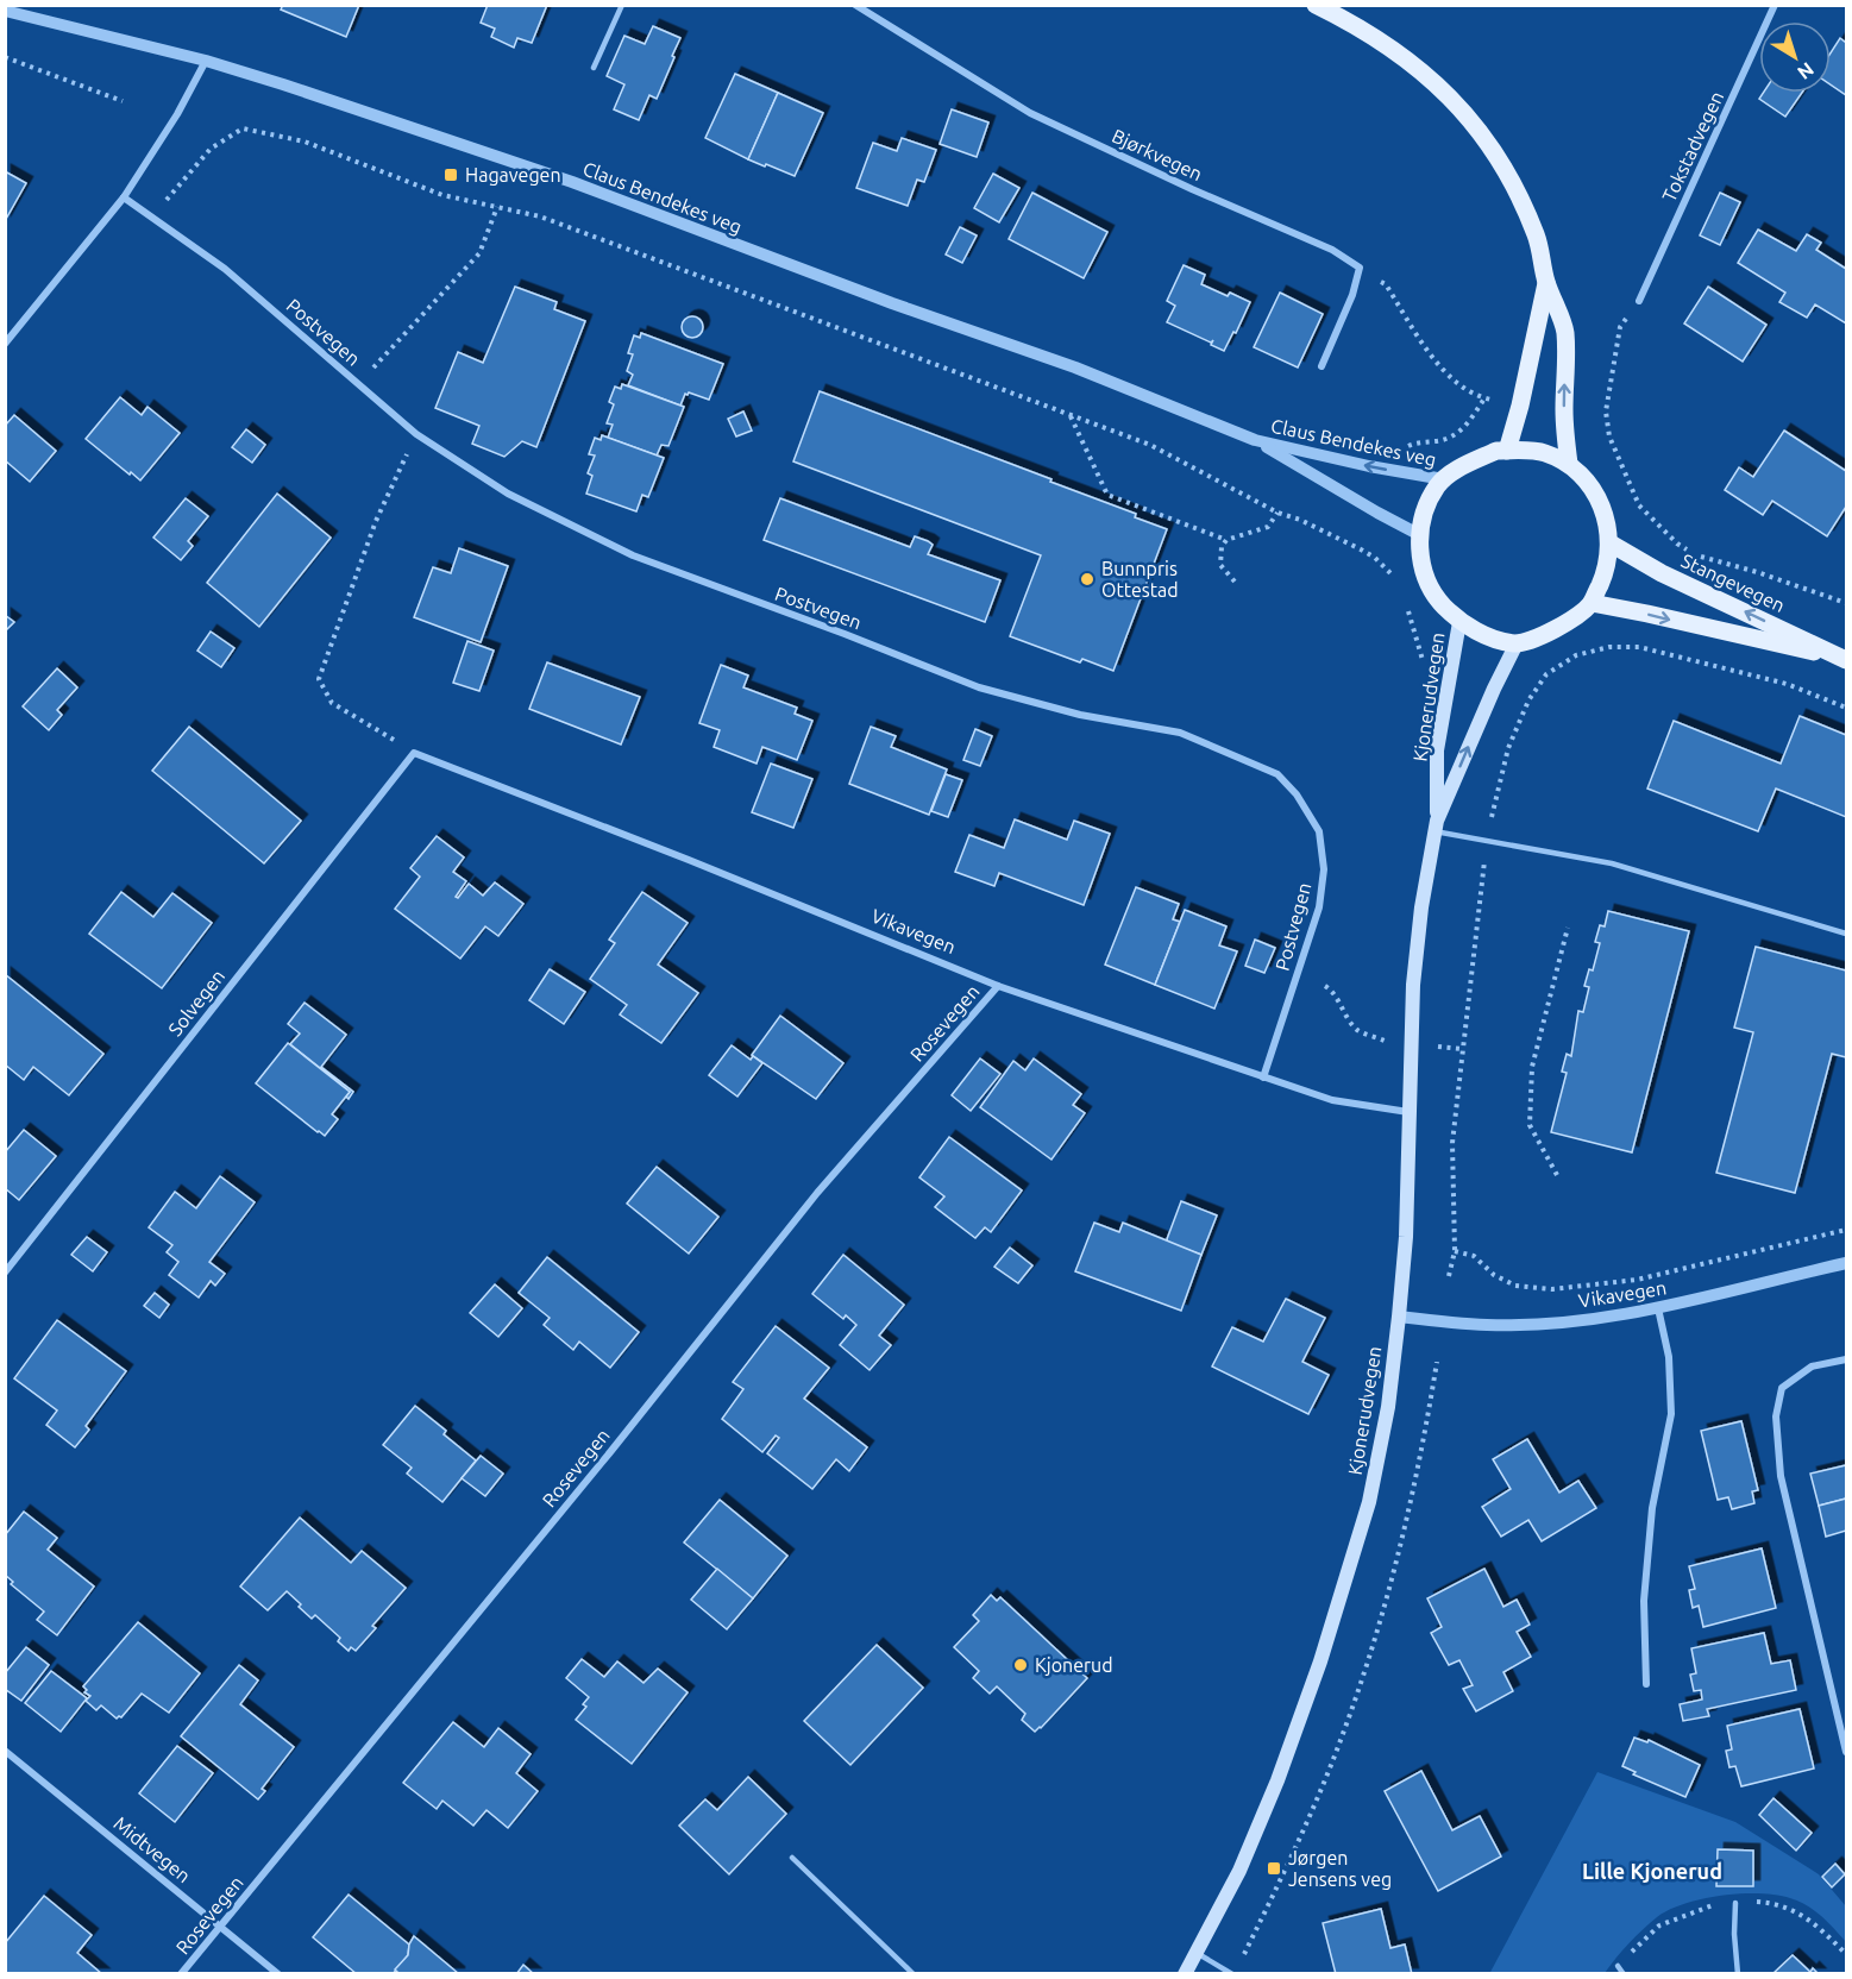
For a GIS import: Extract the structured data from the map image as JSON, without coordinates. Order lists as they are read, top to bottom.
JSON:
{
  "streets": {
    "main road": ["Stangevegen", "Kjonerudvegen"],
    "street": [
      "Tokstadvegen",
      "Bjørkvegen",
      "Claus Bendekes veg",
      "Postvegen",
      "Vikavegen",
      "Solvegen",
      "Rosevegen",
      "Midtvegen"
    ]
  },
  "crossings": [
    ["Claus Bendekes veg", "Stangevegen"],
    ["Claus Bendekes veg", "Kjonerudvegen"],
    ["Postvegen", "Vikavegen"],
    ["Stangevegen", "Kjonerudvegen"],
    ["Kjonerudvegen", "Vikavegen"],
    ["Vikavegen", "Solvegen"],
    ["Vikavegen", "Rosevegen"],
    ["Rosevegen", "Midtvegen"]
  ],
  "districts": ["Lille Kjonerud"],
  "places": {
    "transit": ["Hagavegen", "Jørgen Jensens veg"],
    "other": ["Bunnpris Ottestad", "Kjonerud"]
  },
  "north": "bottom right"
}
